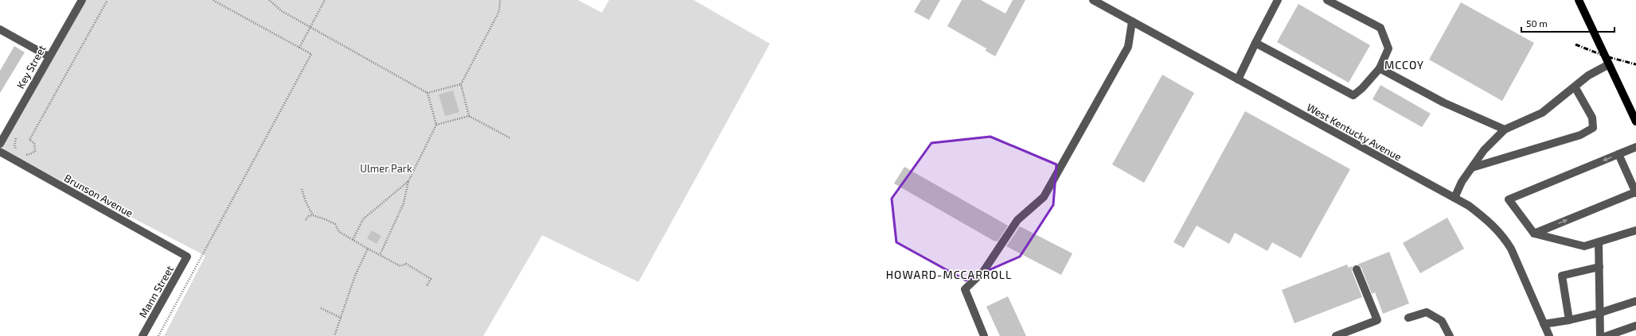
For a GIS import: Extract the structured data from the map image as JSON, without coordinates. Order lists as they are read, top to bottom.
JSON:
{
  "streets": {
    "street": [
      "Key Street",
      "West Kentucky Avenue",
      "Brunson Avenue",
      "Mann Street"
    ]
  },
  "crossings": [
    ["Brunson Avenue", "Mann Street"]
  ],
  "districts": ["MCCOY", "HOWARD-MCCARROLL"],
  "parks": ["Ulmer Park"],
  "scale_bar": "50 m"
}
